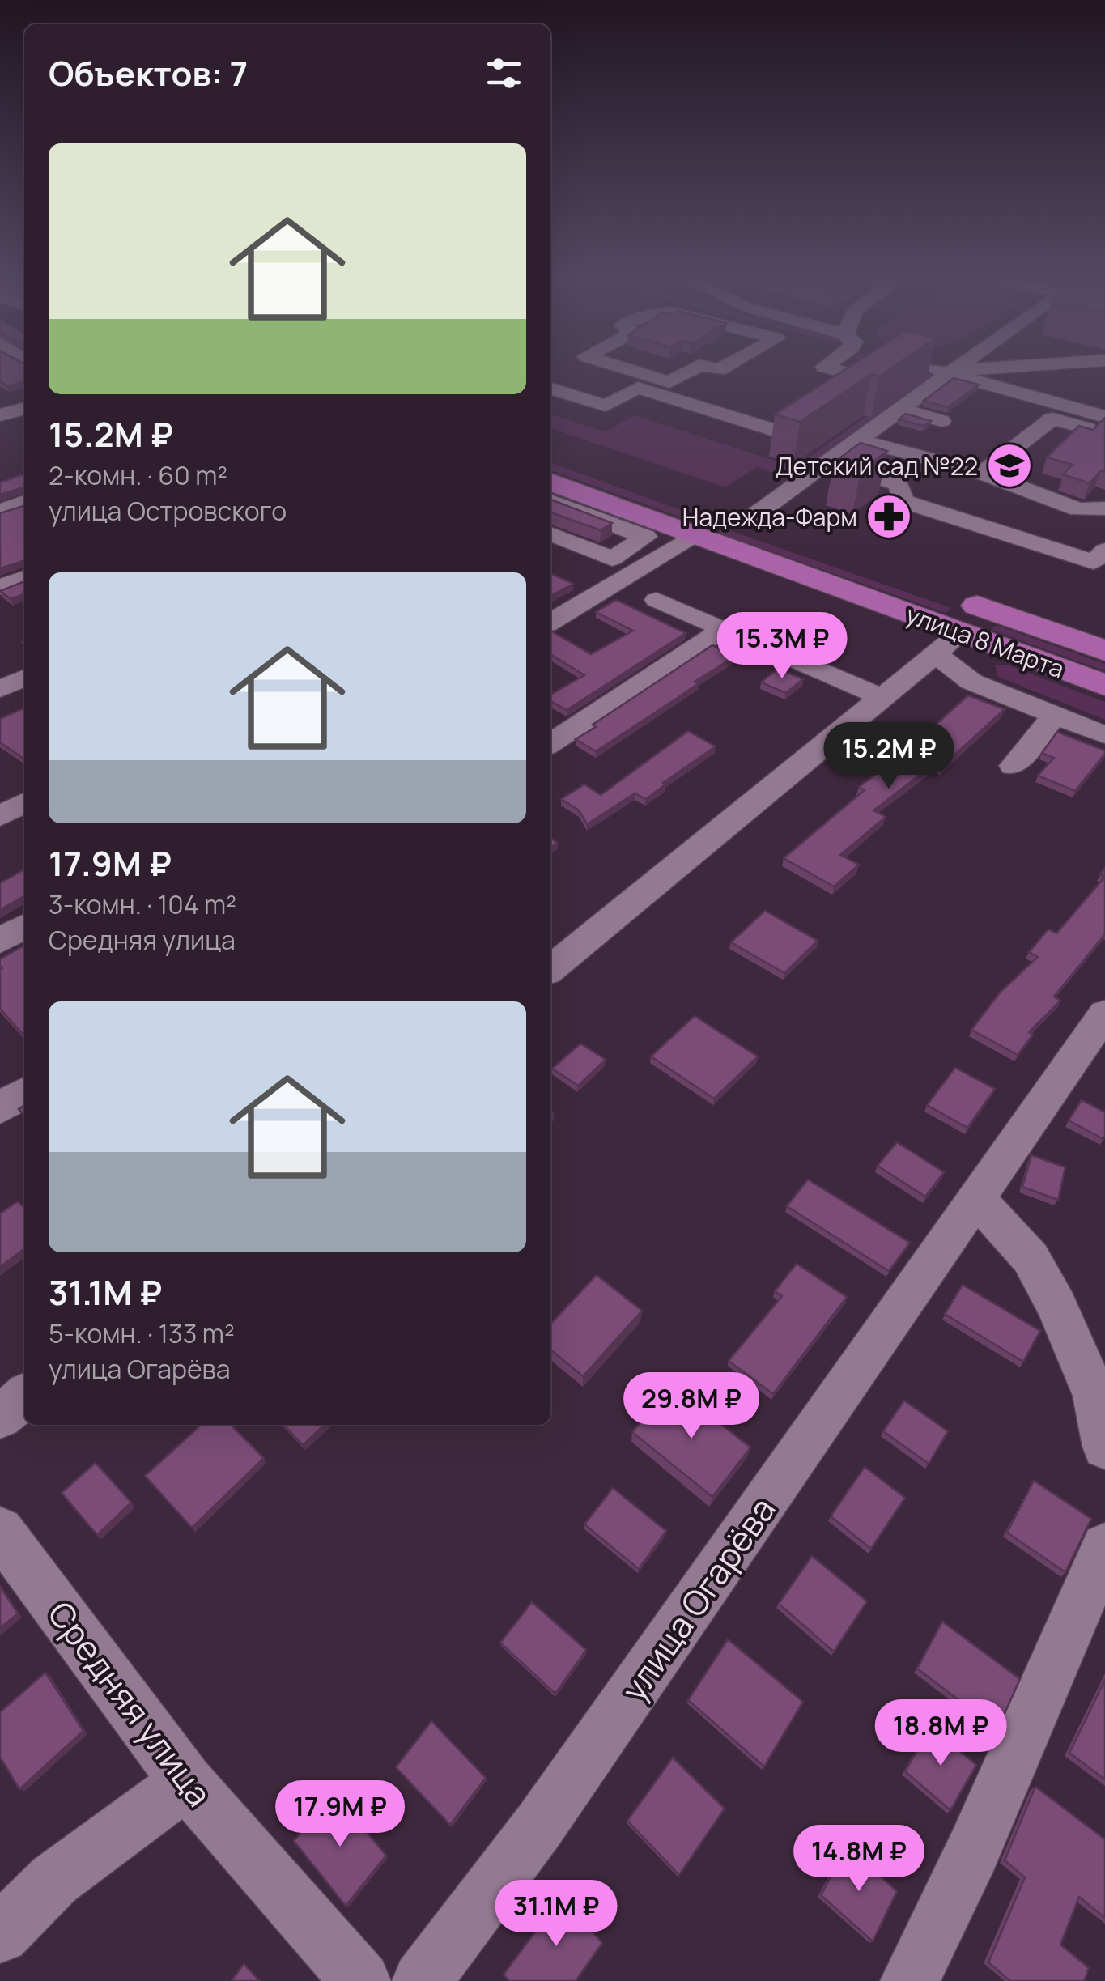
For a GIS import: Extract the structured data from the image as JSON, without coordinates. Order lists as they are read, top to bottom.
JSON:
{
  "streets": {
    "main road": ["улица 8 Марта"],
    "street": ["улица Огарёва", "Средняя улица"]
  },
  "places": {
    "school or university": ["Детский сад №22"],
    "pharmacy": ["Надежда-Фарм"]
  },
  "page": {
    "heading": "Объектов: 7",
    "list": [
      {
        "name": "15.2M ₽",
        "note": "2-комн. · 60 m² · улица Островского"
      },
      {
        "name": "17.9M ₽",
        "note": "3-комн. · 104 m² · Средняя улица"
      },
      {
        "name": "31.1M ₽",
        "note": "5-комн. · 133 m² · улица Огарёва"
      }
    ],
    "price": [
      "15.3M ₽",
      "15.2M ₽",
      "29.8M ₽",
      "18.8M ₽",
      "17.9M ₽",
      "14.8M ₽",
      "31.1M ₽"
    ]
  }
}
